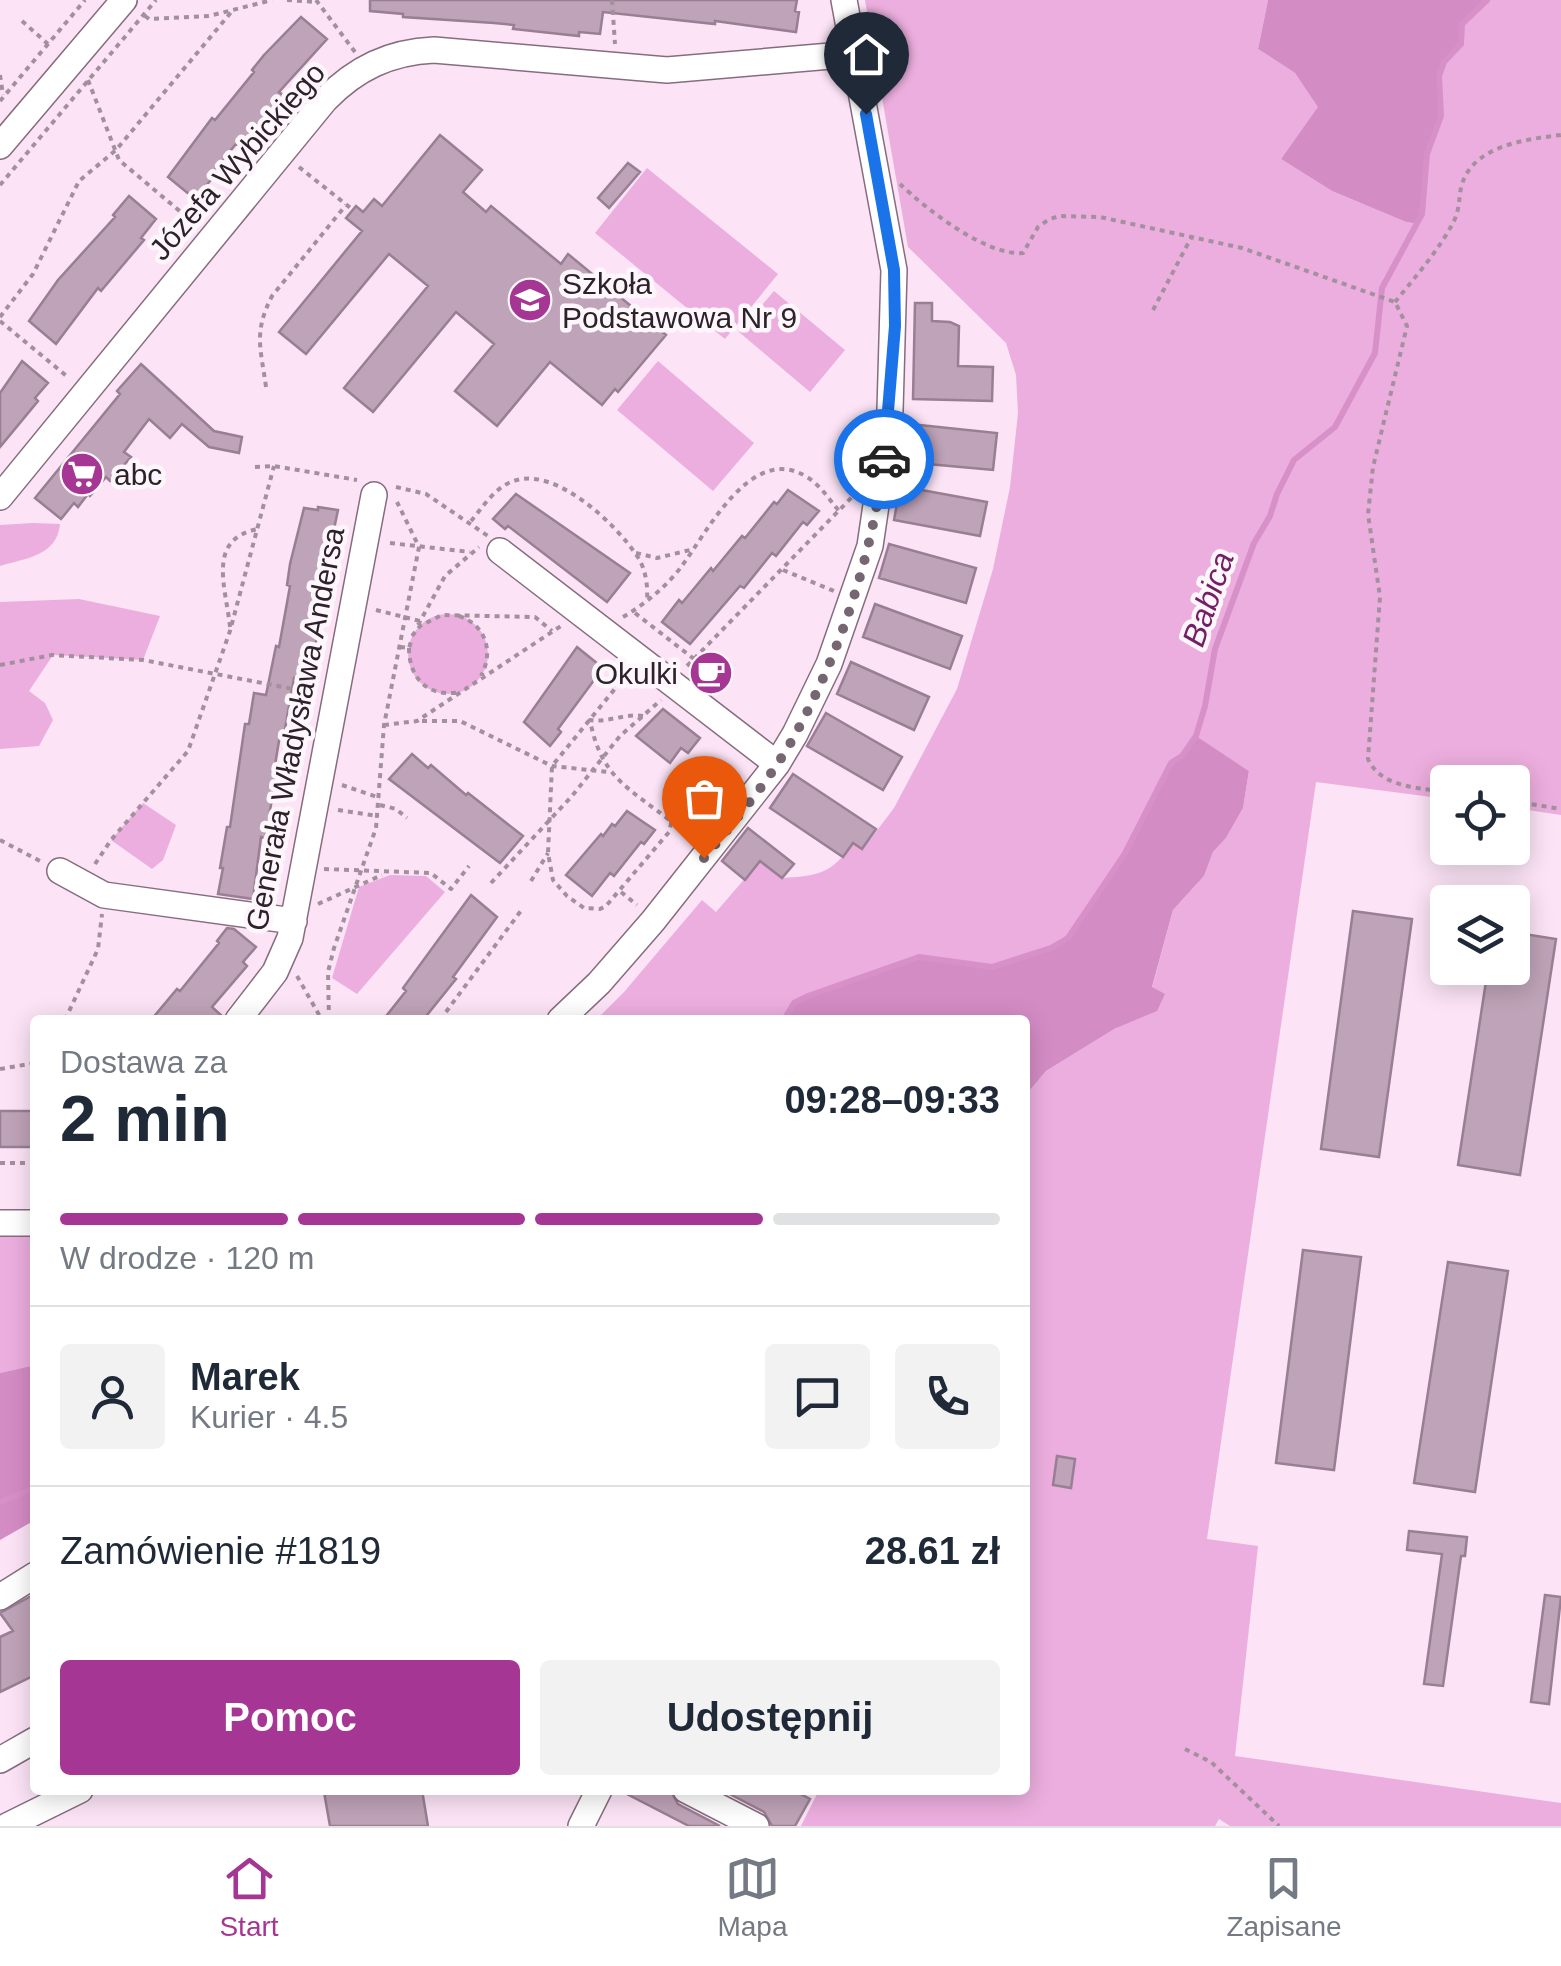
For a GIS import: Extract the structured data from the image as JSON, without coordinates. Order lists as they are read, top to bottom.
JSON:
{
  "streets": {
    "street": ["Józefa Wybickiego", "Generała Władysława Andersa"]
  },
  "water": ["Babica"],
  "places": {
    "school or university": ["Szkoła Podstawowa Nr 9"],
    "supermarket": ["abc"],
    "cafe": ["Okulki"]
  },
  "page": {
    "heading": ["2 min", "Dostawa za", "09:28–09:33"],
    "panel": [
      "Marek",
      "Kurier · 4.5",
      "Zamówienie #1819",
      "28.61 zł"
    ],
    "bar": "W drodze · 120 m",
    "buttons": ["Pomoc", "Udostępnij"],
    "tabs": ["Start", "Mapa", "Zapisane"]
  }
}
